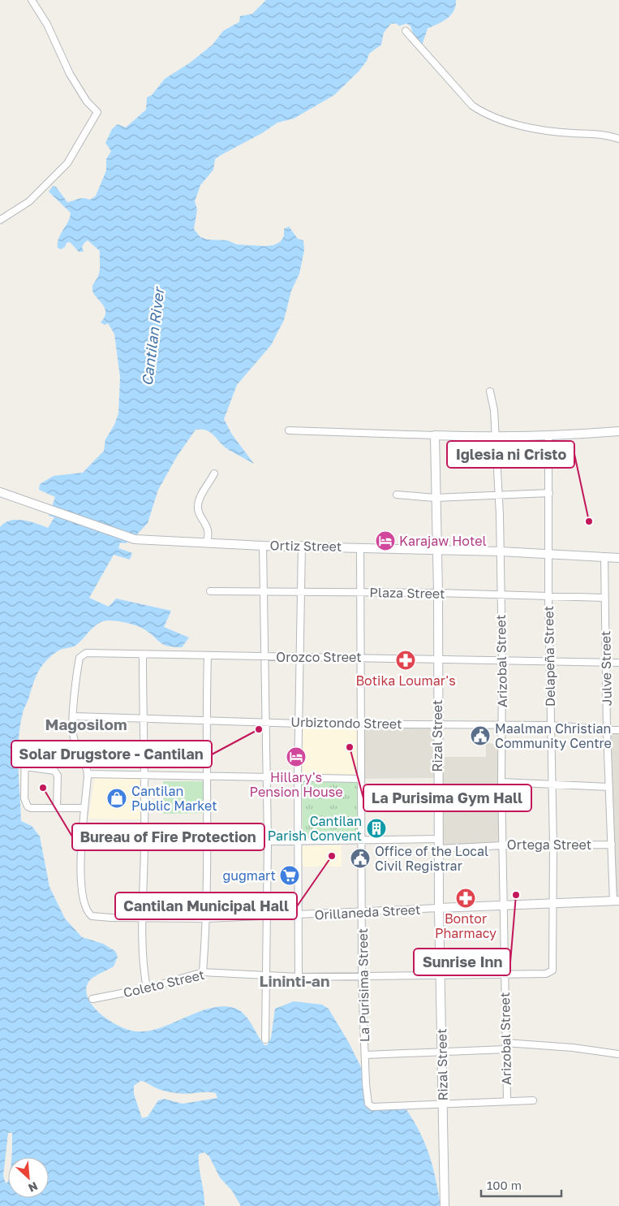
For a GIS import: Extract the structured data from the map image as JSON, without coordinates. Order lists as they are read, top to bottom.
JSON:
{
  "streets": {
    "street": [
      "Ortiz Street",
      "Plaza Street",
      "Delapeña Street",
      "Orozco Street",
      "Arizobal Street",
      "Julve Street",
      "Urbiztondo Street",
      "Rizal Street",
      "Ortega Street",
      "Orillaneda Street",
      "Coleto Street",
      "La Purisima Street"
    ]
  },
  "crossings": [
    ["Ortiz Street", "Delapeña Street"],
    ["Ortiz Street", "Arizobal Street"],
    ["Ortiz Street", "Julve Street"],
    ["Ortiz Street", "Rizal Street"],
    ["Ortiz Street", "La Purisima Street"],
    ["Plaza Street", "Delapeña Street"],
    ["Plaza Street", "Arizobal Street"],
    ["Plaza Street", "Julve Street"],
    ["Plaza Street", "Rizal Street"],
    ["Plaza Street", "La Purisima Street"],
    ["Delapeña Street", "Orozco Street"],
    ["Delapeña Street", "Urbiztondo Street"],
    ["Delapeña Street", "Ortega Street"],
    ["Delapeña Street", "Orillaneda Street"],
    ["Delapeña Street", "Coleto Street"],
    ["Orozco Street", "Arizobal Street"],
    ["Orozco Street", "Julve Street"],
    ["Orozco Street", "Urbiztondo Street"],
    ["Orozco Street", "Rizal Street"],
    ["Orozco Street", "La Purisima Street"],
    ["Arizobal Street", "Urbiztondo Street"],
    ["Arizobal Street", "Ortega Street"],
    ["Arizobal Street", "Orillaneda Street"],
    ["Arizobal Street", "Coleto Street"],
    ["Julve Street", "Urbiztondo Street"],
    ["Julve Street", "Ortega Street"],
    ["Julve Street", "Orillaneda Street"],
    ["Urbiztondo Street", "Rizal Street"],
    ["Urbiztondo Street", "La Purisima Street"],
    ["Rizal Street", "Ortega Street"],
    ["Rizal Street", "Orillaneda Street"],
    ["Rizal Street", "Coleto Street"],
    ["Rizal Street", "La Purisima Street"],
    ["Orillaneda Street", "La Purisima Street"],
    ["Coleto Street", "La Purisima Street"]
  ],
  "districts": ["Magosilom", "Lininti-an"],
  "water": ["Cantilan River"],
  "places": {
    "other": [
      "Iglesia ni Cristo",
      "Solar Drugstore - Cantilan",
      "La Purisima Gym Hall",
      "Bureau of Fire Protection",
      "Cantilan Municipal Hall",
      "Sunrise Inn"
    ],
    "hotel": ["Karajaw Hotel", "Hillary's Pension House"],
    "pharmacy": ["Botika Loumar's", "Bontor Pharmacy"],
    "public building": ["Maalman Christian Community Centre", "Office of the Local Civil Registrar"],
    "shop": ["Cantilan Public Market"],
    "building": ["Cantilan Parish Convent"],
    "supermarket": ["gugmart"]
  },
  "scale_bar": "100 m",
  "north": "bottom right"
}
